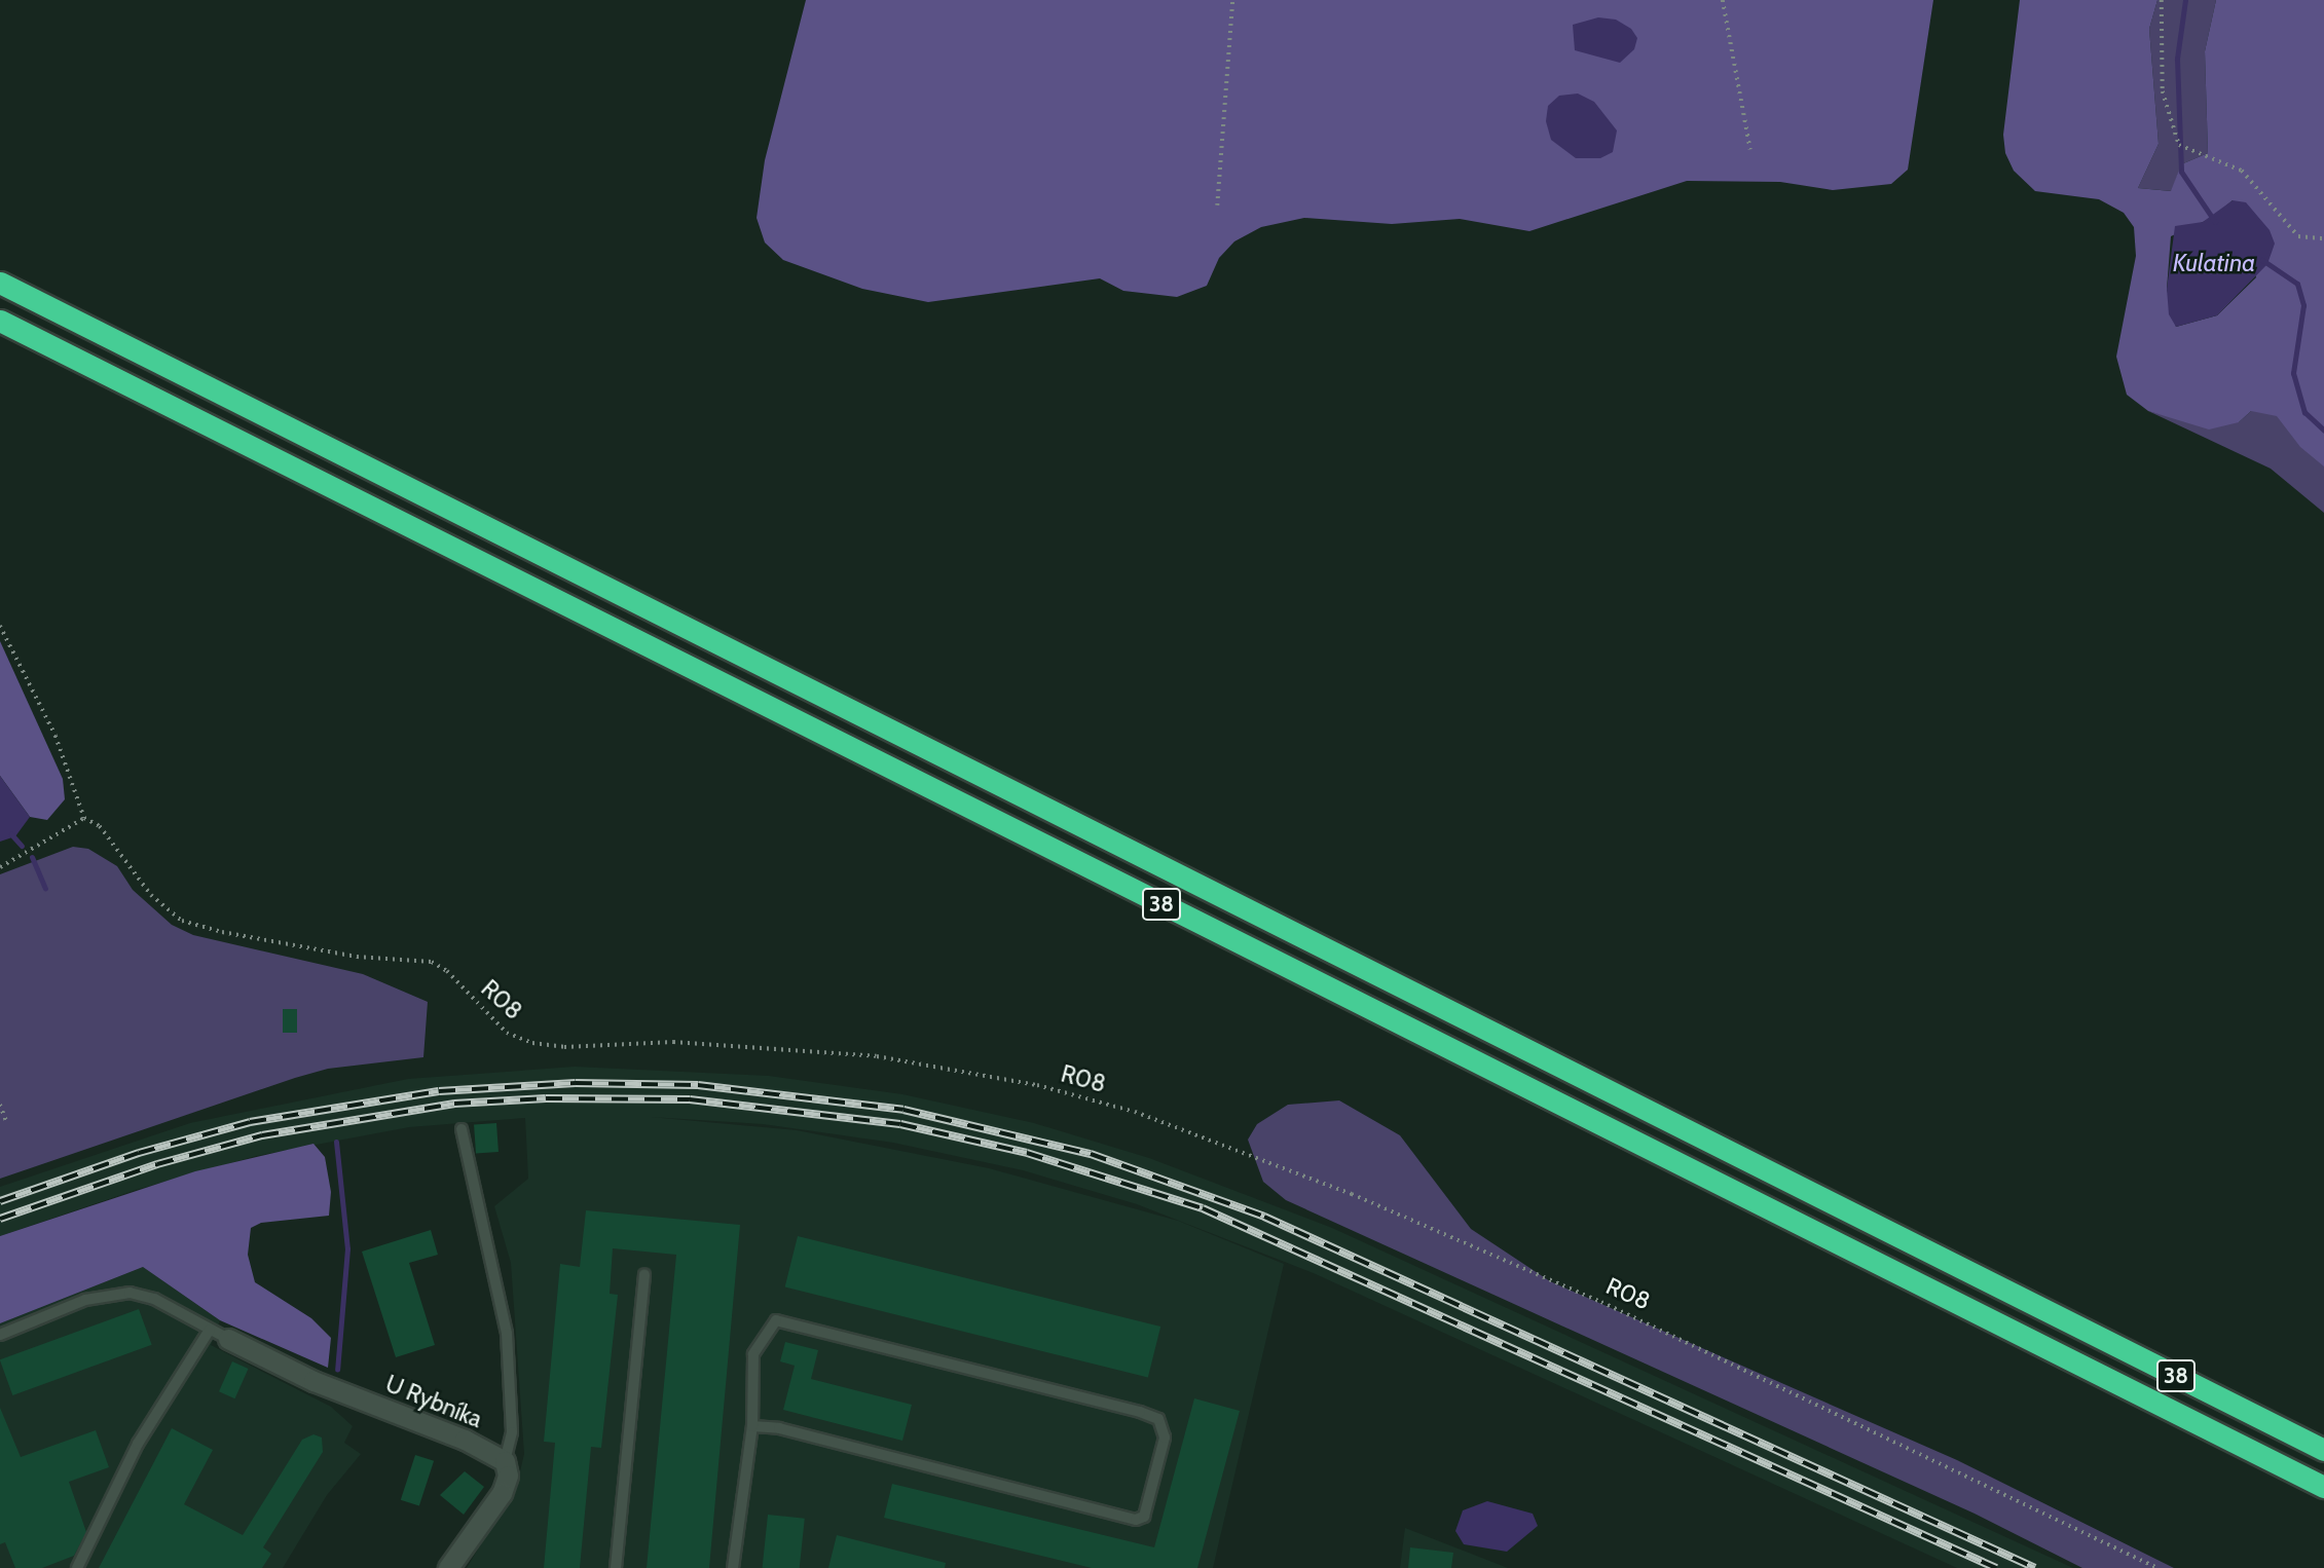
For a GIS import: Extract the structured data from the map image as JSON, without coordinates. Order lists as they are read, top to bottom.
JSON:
{
  "streets": {
    "highway": ["38"],
    "street": ["U Rybníka"],
    "path": ["R08"]
  },
  "water": ["Kulatina"]
}
